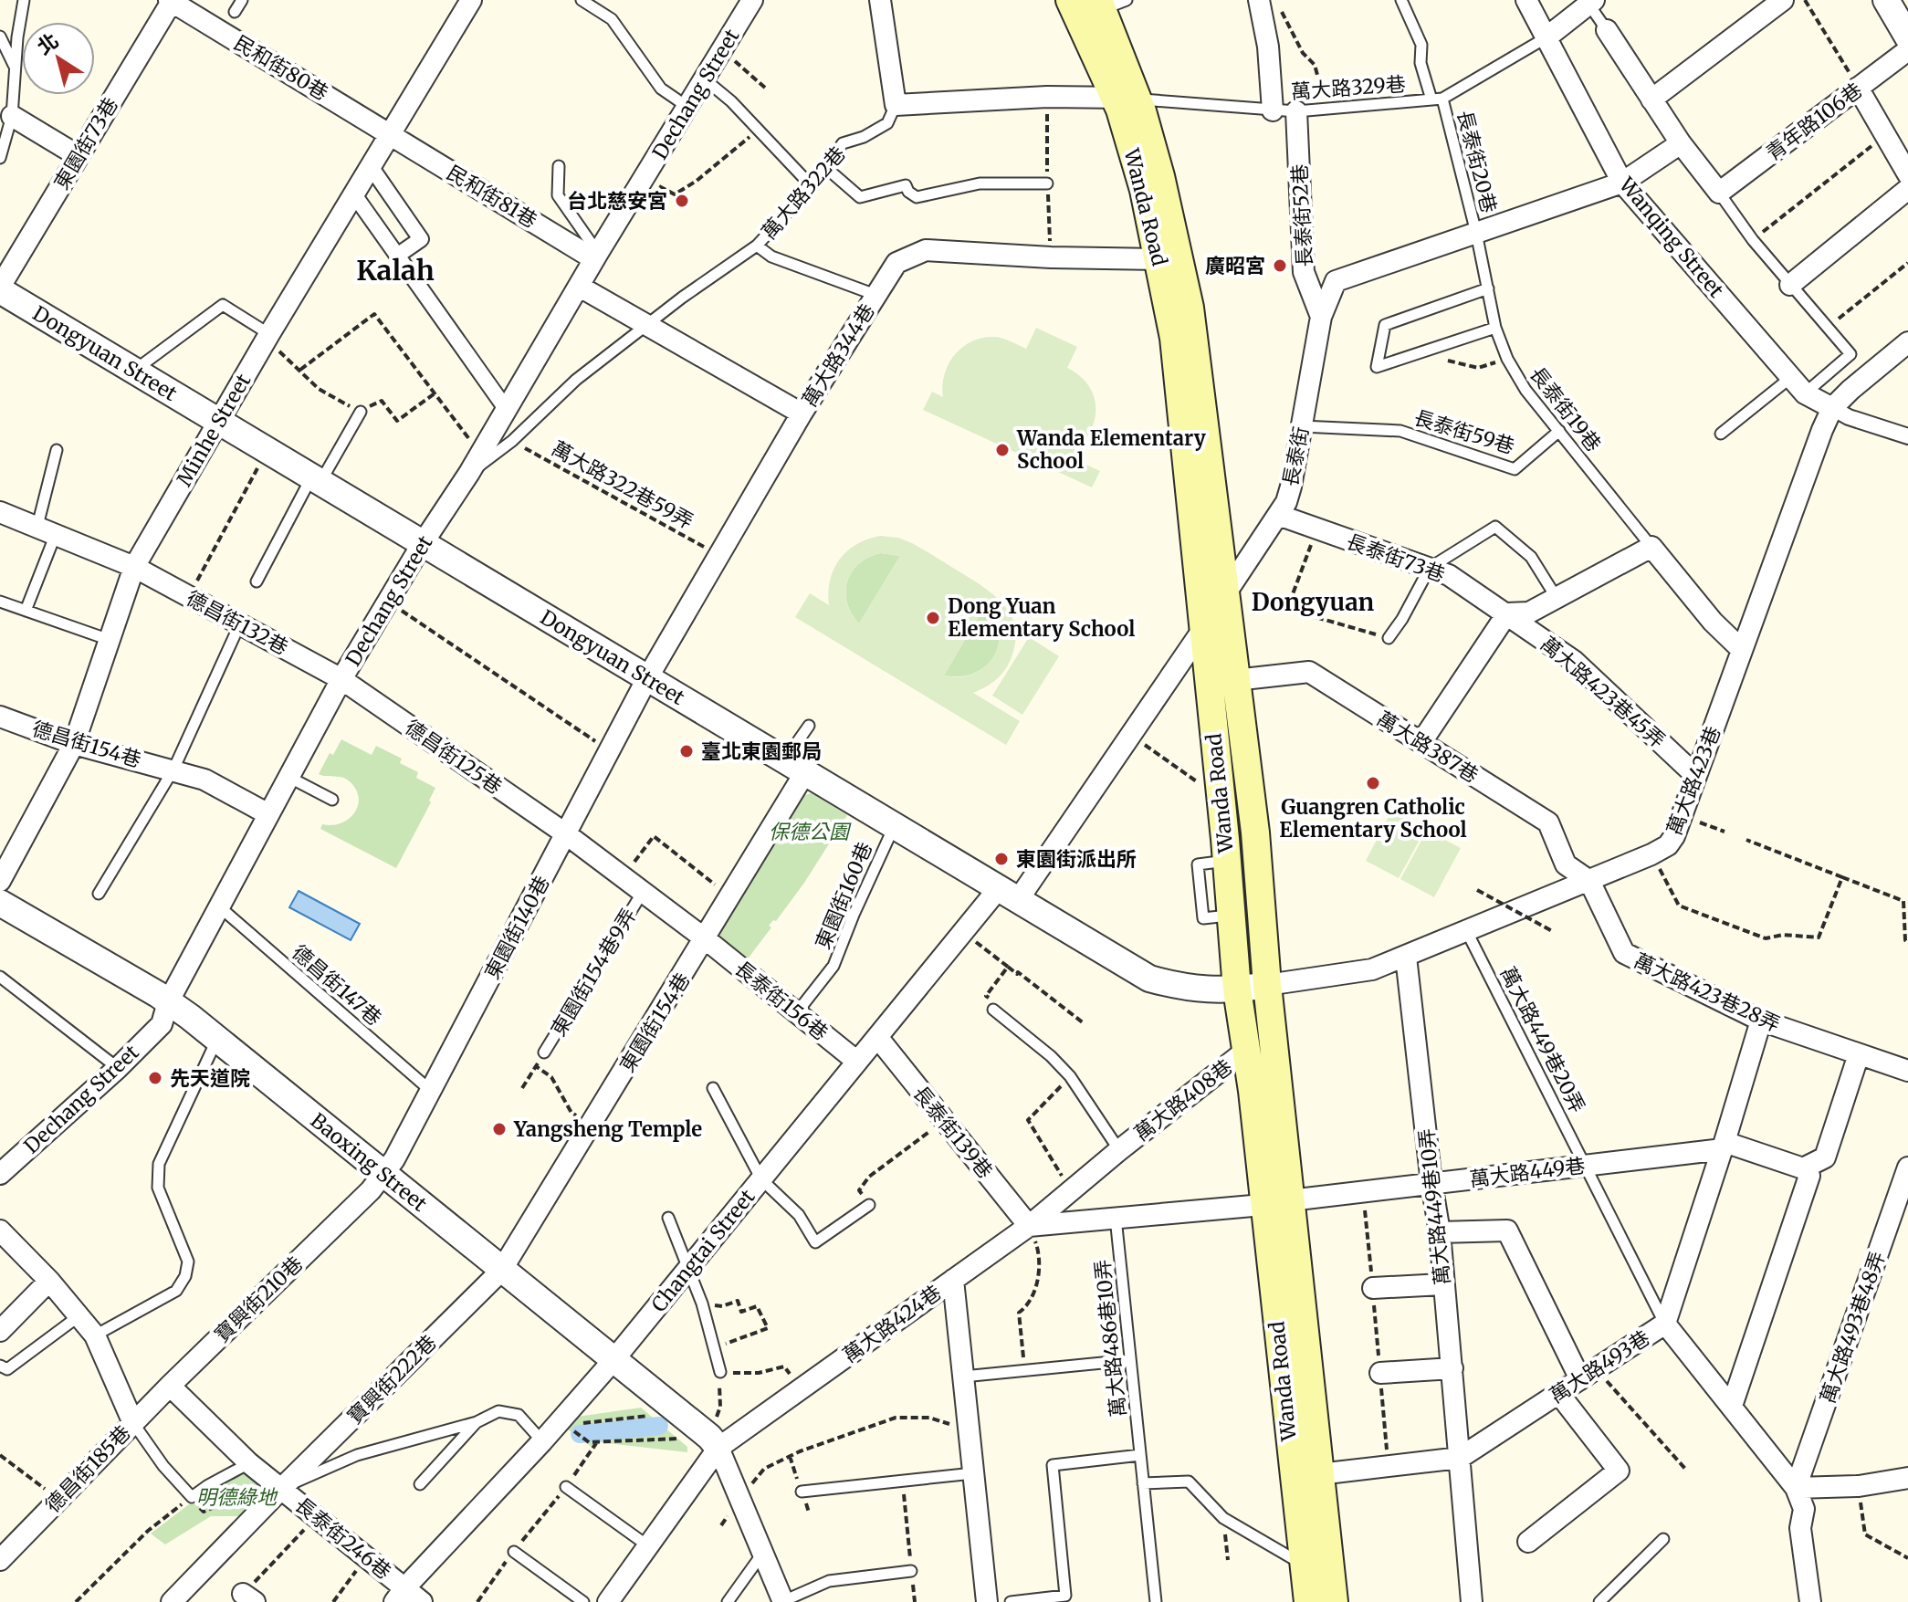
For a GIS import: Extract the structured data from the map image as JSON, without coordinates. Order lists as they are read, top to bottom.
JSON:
{
  "streets": {
    "main road": ["Wanda Road"],
    "street": [
      "民和街80巷",
      "Dechang Street",
      "青年路106巷",
      "東園街73巷",
      "民和街81巷",
      "長泰街52巷",
      "Wanqing Street",
      "Dongyuan Street",
      "萬大路344巷",
      "Minhe Street",
      "長泰街",
      "長泰街73巷",
      "德昌街132巷",
      "萬大路423巷45弄",
      "德昌街154巷",
      "萬大路387巷",
      "德昌街125巷",
      "萬大路423巷",
      "東園街140巷",
      "東園街154巷9弄",
      "萬大路423巷28弄",
      "長泰街156巷",
      "東園街154巷",
      "萬大路408巷",
      "長泰街139巷",
      "Baoxing Street",
      "萬大路449巷",
      "萬大路449巷10弄",
      "Changtai Street",
      "寶興街210巷",
      "萬大路424巷",
      "萬大路493巷48弄",
      "萬大路493巷",
      "寶興街222巷",
      "德昌街185巷",
      "長泰街246巷"
    ],
    "lane": [
      "萬大路329巷",
      "長泰街20巷",
      "萬大路322巷",
      "長泰街19巷",
      "長泰街59巷",
      "東園街160巷",
      "德昌街147巷",
      "萬大路449巷20弄",
      "萬大路486巷10弄"
    ],
    "path": ["萬大路322巷59弄"]
  },
  "crossings": [
    ["民和街80巷", "東園街73巷"],
    ["民和街80巷", "民和街81巷"],
    ["民和街80巷", "Minhe Street"],
    ["萬大路329巷", "長泰街20巷"],
    ["萬大路329巷", "Wanda Road"],
    ["萬大路329巷", "長泰街52巷"],
    ["萬大路329巷", "Wanqing Street"],
    ["Dechang Street", "萬大路322巷"],
    ["Dechang Street", "民和街81巷"],
    ["Dechang Street", "Dongyuan Street"],
    ["Dechang Street", "德昌街132巷"],
    ["Dechang Street", "德昌街154巷"],
    ["Dechang Street", "德昌街125巷"],
    ["Dechang Street", "德昌街147巷"],
    ["Dechang Street", "Baoxing Street"],
    ["東園街73巷", "Dongyuan Street"],
    ["長泰街20巷", "長泰街19巷"],
    ["長泰街20巷", "長泰街"],
    ["萬大路322巷", "萬大路322巷59弄"],
    ["民和街81巷", "Minhe Street"],
    ["Wanda Road", "Dongyuan Street"],
    ["Wanda Road", "萬大路344巷"],
    ["Wanda Road", "長泰街"],
    ["Wanda Road", "萬大路387巷"],
    ["Wanda Road", "萬大路423巷"],
    ["Wanda Road", "萬大路408巷"],
    ["Wanda Road", "萬大路449巷"],
    ["Wanda Road", "萬大路424巷"],
    ["Wanda Road", "萬大路493巷"],
    ["長泰街52巷", "長泰街"],
    ["Wanqing Street", "長泰街"],
    ["Wanqing Street", "萬大路423巷"],
    ["Dongyuan Street", "萬大路344巷"],
    ["Dongyuan Street", "Minhe Street"],
    ["Dongyuan Street", "長泰街"],
    ["Dongyuan Street", "萬大路423巷"],
    ["Dongyuan Street", "東園街160巷"],
    ["Dongyuan Street", "東園街140巷"],
    ["Dongyuan Street", "東園街154巷"],
    ["Dongyuan Street", "Changtai Street"],
    ["萬大路344巷", "萬大路322巷59弄"],
    ["萬大路344巷", "東園街140巷"],
    ["長泰街19巷", "長泰街59巷"],
    ["長泰街19巷", "長泰街"],
    ["Minhe Street", "德昌街132巷"],
    ["Minhe Street", "德昌街154巷"],
    ["長泰街59巷", "長泰街"],
    ["長泰街", "長泰街73巷"],
    ["長泰街", "Changtai Street"],
    ["長泰街73巷", "萬大路423巷45弄"],
    ["德昌街132巷", "德昌街125巷"],
    ["萬大路423巷45弄", "萬大路423巷"],
    ["萬大路387巷", "萬大路423巷"],
    ["萬大路387巷", "萬大路423巷28弄"],
    ["德昌街125巷", "東園街140巷"],
    ["德昌街125巷", "東園街154巷9弄"],
    ["萬大路423巷", "萬大路423巷28弄"],
    ["萬大路423巷", "萬大路449巷20弄"],
    ["萬大路423巷", "萬大路449巷10弄"],
    ["東園街160巷", "長泰街156巷"],
    ["東園街140巷", "東園街154巷9弄"],
    ["東園街140巷", "德昌街147巷"],
    ["東園街140巷", "Baoxing Street"],
    ["東園街140巷", "寶興街210巷"],
    ["東園街154巷9弄", "長泰街156巷"],
    ["東園街154巷9弄", "東園街154巷"],
    ["萬大路423巷28弄", "萬大路493巷"],
    ["長泰街156巷", "東園街154巷"],
    ["長泰街156巷", "Changtai Street"],
    ["東園街154巷", "Baoxing Street"],
    ["東園街154巷", "寶興街222巷"],
    ["萬大路449巷20弄", "萬大路449巷"],
    ["萬大路449巷20弄", "萬大路493巷"],
    ["萬大路408巷", "長泰街139巷"],
    ["萬大路408巷", "萬大路424巷"],
    ["長泰街139巷", "Changtai Street"],
    ["長泰街139巷", "萬大路424巷"],
    ["Baoxing Street", "Changtai Street"],
    ["Baoxing Street", "寶興街210巷"],
    ["Baoxing Street", "萬大路424巷"],
    ["Baoxing Street", "寶興街222巷"],
    ["萬大路449巷", "萬大路449巷10弄"],
    ["萬大路449巷", "萬大路424巷"],
    ["萬大路449巷", "萬大路493巷"],
    ["萬大路449巷10弄", "萬大路493巷"],
    ["Changtai Street", "寶興街222巷"],
    ["Changtai Street", "長泰街246巷"],
    ["寶興街210巷", "德昌街185巷"],
    ["寶興街210巷", "長泰街246巷"],
    ["萬大路424巷", "萬大路486巷10弄"],
    ["寶興街222巷", "長泰街246巷"]
  ],
  "districts": ["Kalah", "Dongyuan"],
  "parks": ["保德公園", "明德綠地"],
  "places": [
    "台北慈安宮",
    "廣昭宮",
    "Wanda Elementary School",
    "Dong Yuan Elementary School",
    "臺北東園郵局",
    "Guangren Catholic Elementary School",
    "東園街派出所",
    "先天道院",
    "Yangsheng Temple"
  ],
  "north": "top left"
}
